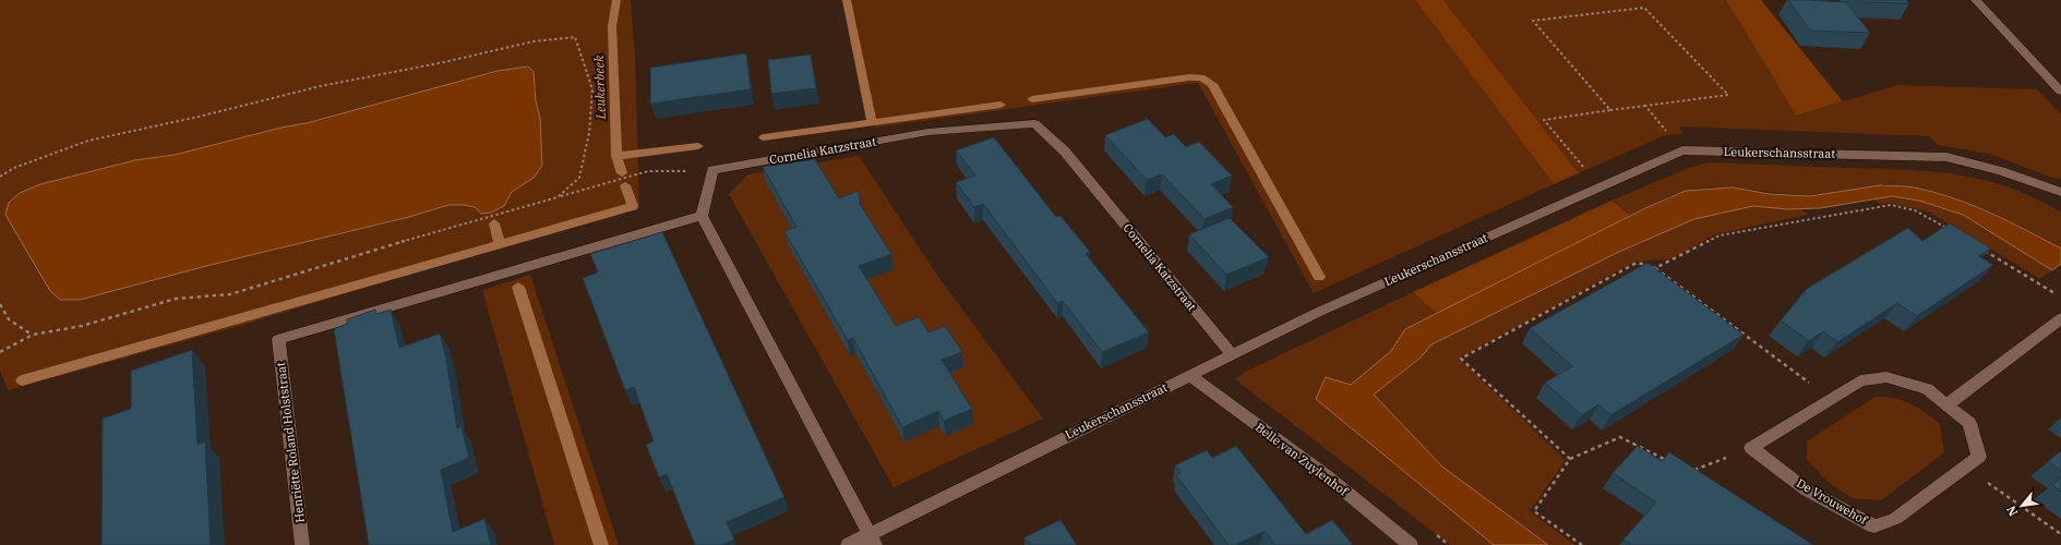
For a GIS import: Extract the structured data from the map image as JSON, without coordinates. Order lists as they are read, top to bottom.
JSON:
{
  "streets": {
    "street": [
      "Cornelia Katzstraat",
      "Leukerschansstraat",
      "Henriëtte Roland Holststraat",
      "Belle van Zuylenhof",
      "De Vrouwehof"
    ]
  },
  "crossings": [
    ["Cornelia Katzstraat", "Leukerschansstraat"],
    ["Leukerschansstraat", "Belle van Zuylenhof"]
  ],
  "water": ["Leukerbeek"],
  "north": "bottom left"
}
